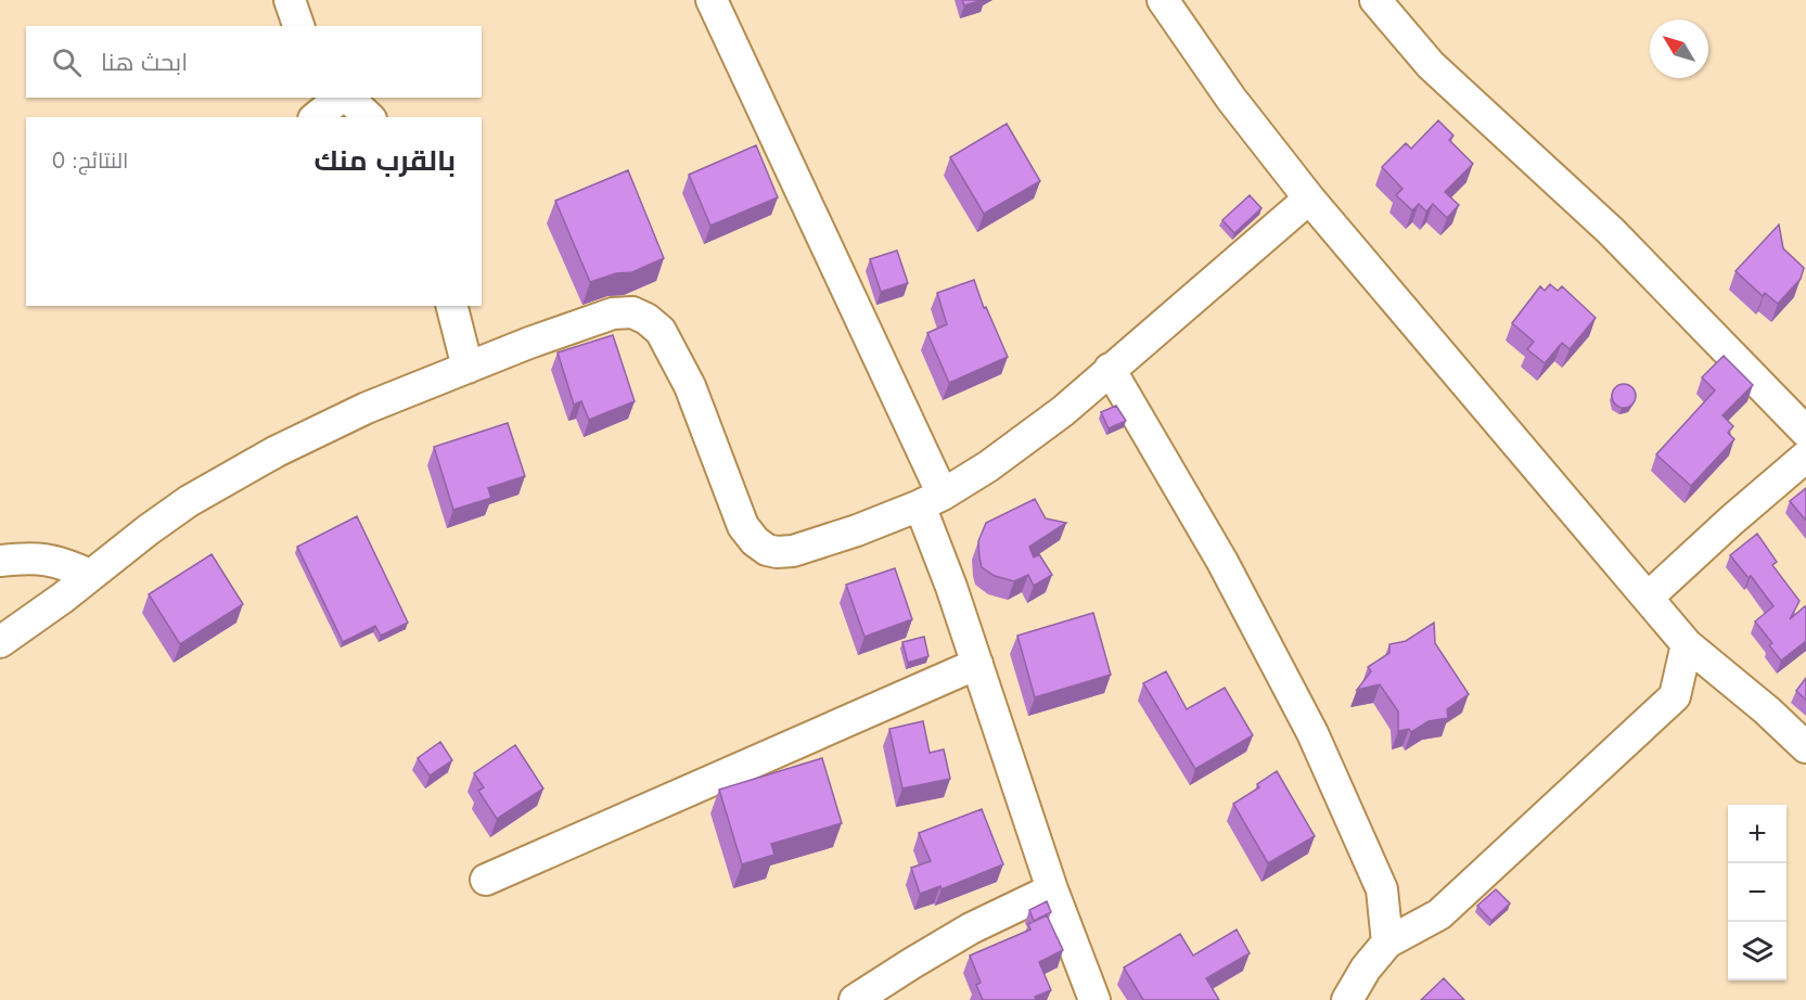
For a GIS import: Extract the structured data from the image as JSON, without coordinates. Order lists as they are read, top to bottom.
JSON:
{
  "north": "top left",
  "page": {
    "search": "ابحث هنا",
    "heading": ["بالقرب منك", "النتائج: 0"],
    "map_buttons": ["+", "−"]
  }
}
